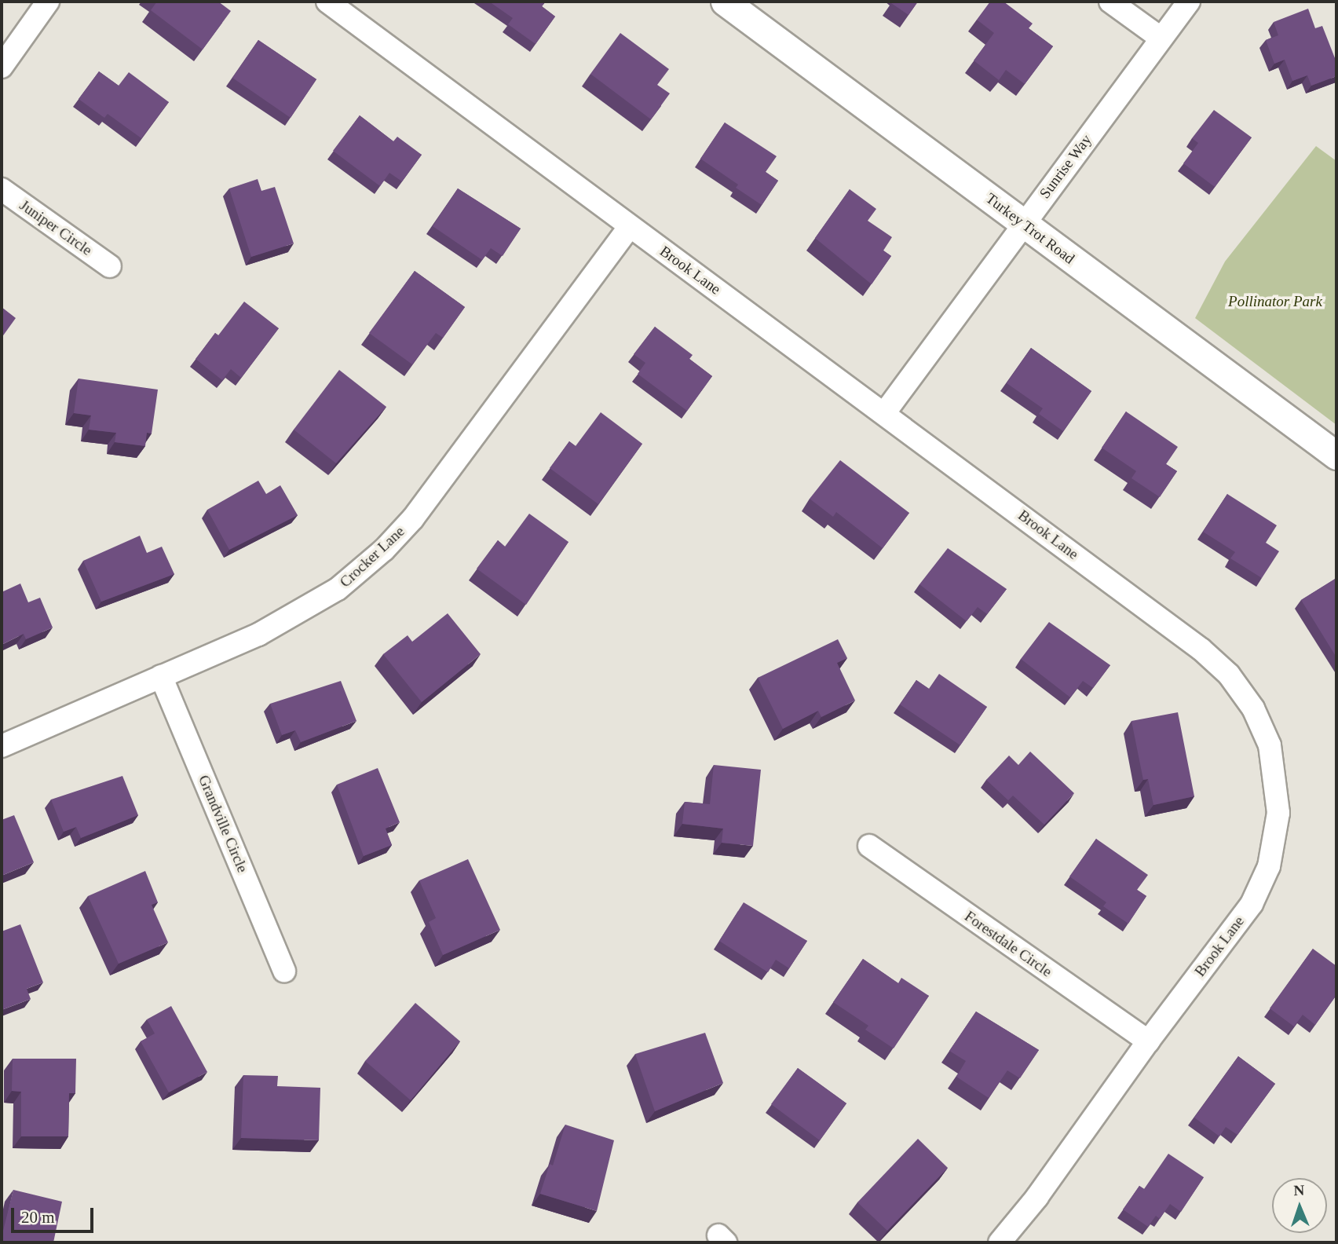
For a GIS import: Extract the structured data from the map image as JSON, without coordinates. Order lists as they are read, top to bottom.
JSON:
{
  "streets": {
    "street": [
      "Sunrise Way",
      "Juniper Circle",
      "Turkey Trot Road",
      "Brook Lane",
      "Crocker Lane",
      "Grandville Circle",
      "Forestdale Circle"
    ]
  },
  "crossings": [
    ["Sunrise Way", "Turkey Trot Road"],
    ["Sunrise Way", "Brook Lane"],
    ["Brook Lane", "Crocker Lane"],
    ["Brook Lane", "Forestdale Circle"],
    ["Crocker Lane", "Grandville Circle"]
  ],
  "parks": ["Pollinator Park"],
  "scale_bar": "20 m",
  "north": "top"
}
